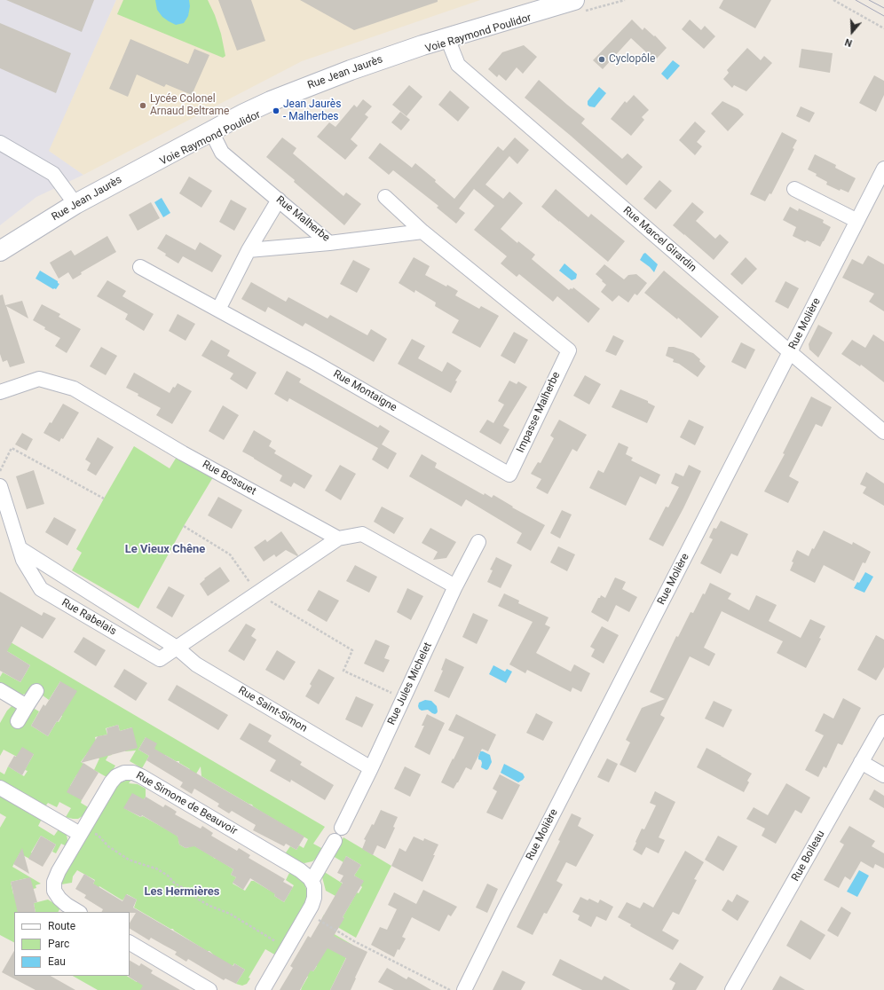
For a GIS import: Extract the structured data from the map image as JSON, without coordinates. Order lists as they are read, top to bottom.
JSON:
{
  "streets": {
    "main road": ["Rue Jean Jaurès"],
    "street": [
      "Rue Malherbe",
      "Rue Marcel Girardin",
      "Rue Molière",
      "Rue Montaigne",
      "Impasse Malherbe",
      "Rue Bossuet",
      "Rue Rabelais",
      "Rue Jules Michelet",
      "Rue Saint-Simon",
      "Rue Simone de Beauvoir",
      "Rue Boileau"
    ]
  },
  "crossings": [
    ["Rue Jean Jaurès", "Rue Malherbe"],
    ["Rue Jean Jaurès", "Rue Marcel Girardin"],
    ["Rue Malherbe", "Impasse Malherbe"],
    ["Rue Marcel Girardin", "Rue Molière"],
    ["Rue Montaigne", "Impasse Malherbe"],
    ["Rue Bossuet", "Rue Rabelais"],
    ["Rue Rabelais", "Rue Saint-Simon"],
    ["Rue Jules Michelet", "Rue Saint-Simon"]
  ],
  "districts": ["Le Vieux Chêne", "Les Hermières"],
  "places": ["Cyclopôle", "Lycée Colonel Arnaud Beltrame", "Jean Jaurès - Malherbes"],
  "legend": ["Route", "Parc", "Eau"],
  "north": "bottom"
}
